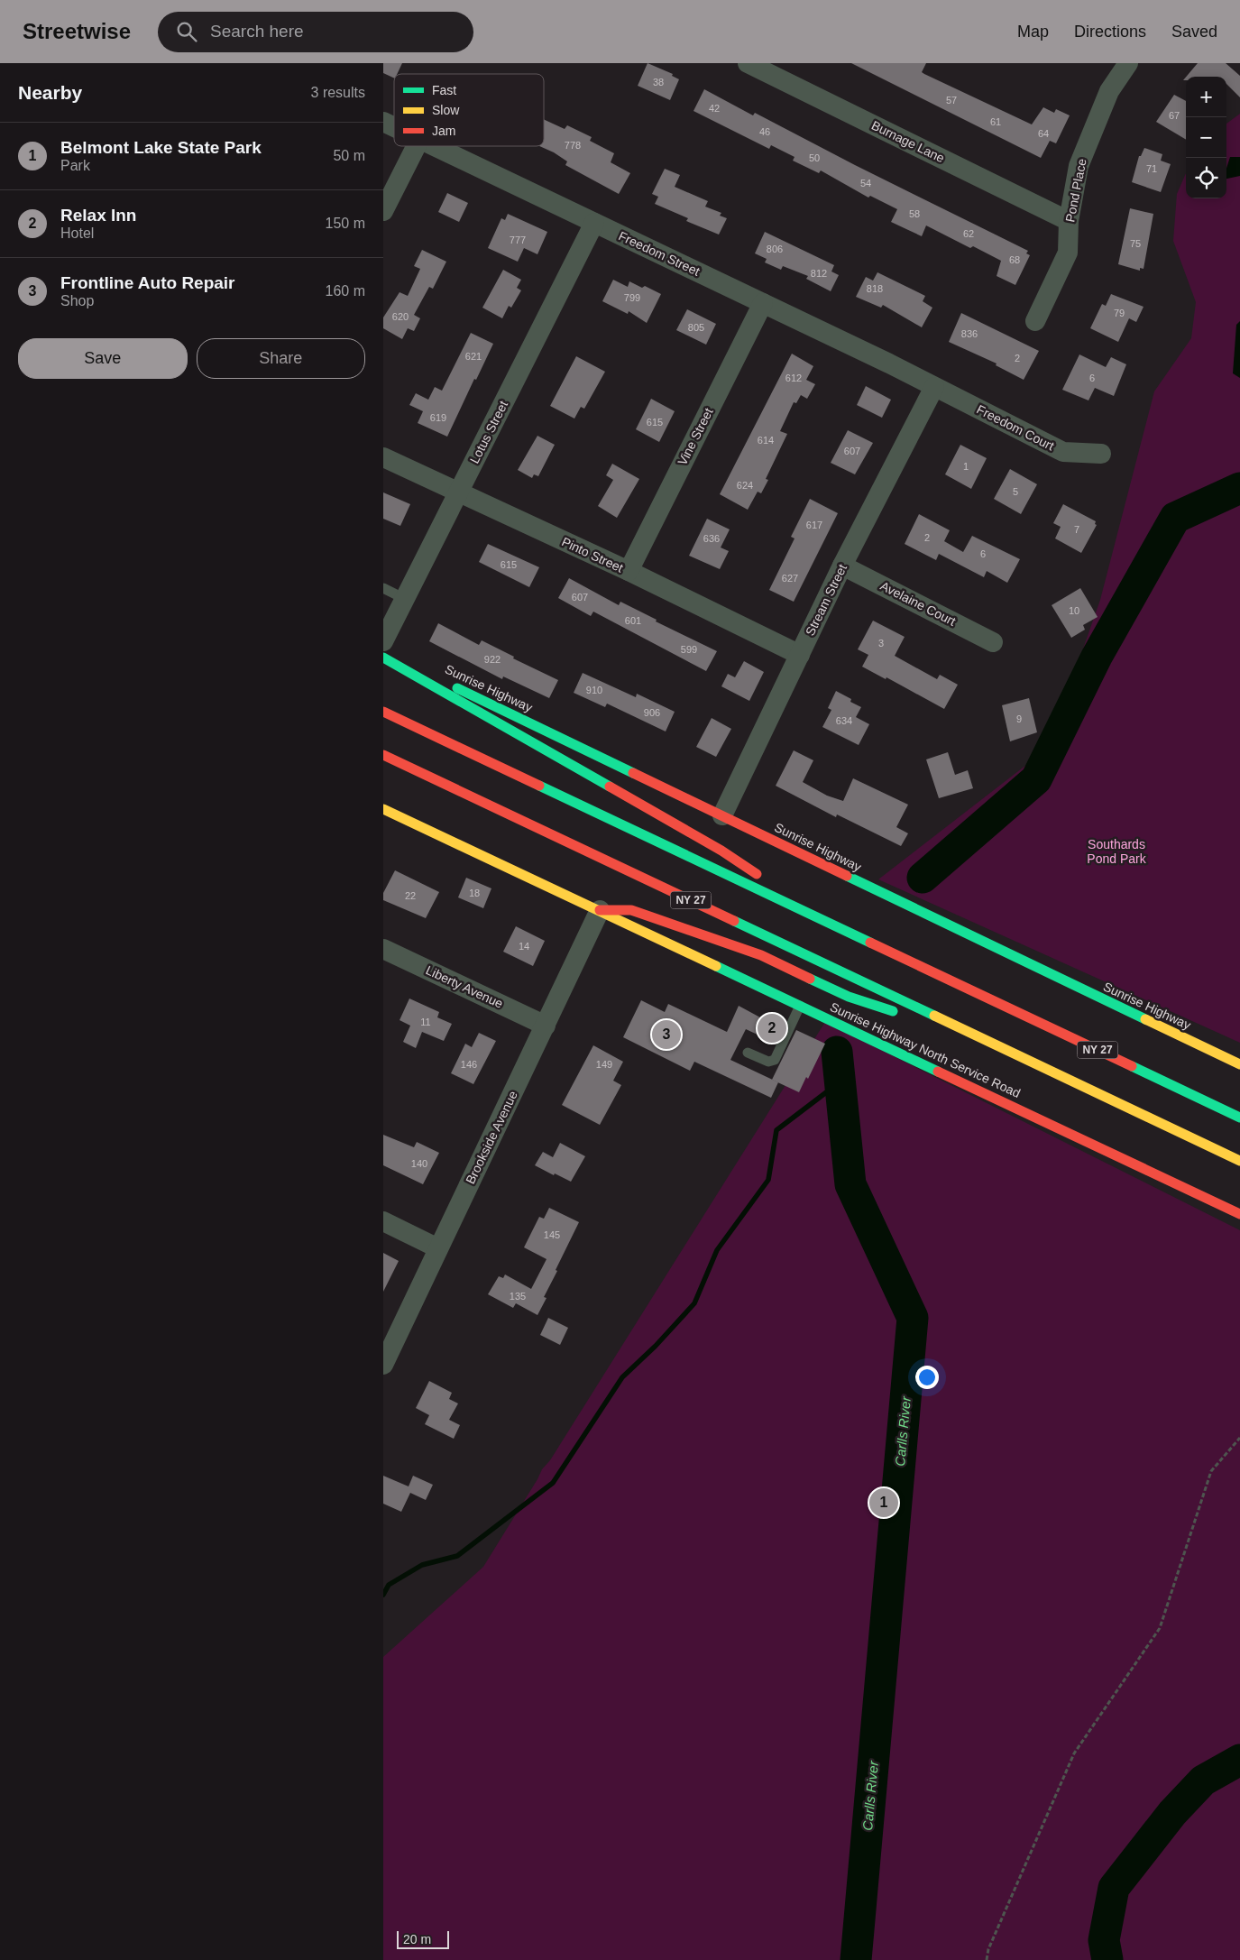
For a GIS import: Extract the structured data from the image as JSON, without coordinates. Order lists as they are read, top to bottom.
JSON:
{
  "streets": {
    "main road": ["Sunrise Highway", "NY 27", "Sunrise Highway North Service Road"],
    "street": [
      "Burnage Lane",
      "Pond Place",
      "Freedom Street",
      "Freedom Court",
      "Lotus Street",
      "Vine Street",
      "Pinto Street",
      "Stream Street",
      "Avelaine Court",
      "Liberty Avenue",
      "Brookside Avenue"
    ]
  },
  "crossings": [
    ["Burnage Lane", "Pond Place"],
    ["Freedom Street", "Freedom Court"],
    ["Freedom Street", "Lotus Street"],
    ["Freedom Street", "Vine Street"],
    ["Freedom Street", "Stream Street"],
    ["Freedom Court", "Stream Street"],
    ["Lotus Street", "Pinto Street"],
    ["Vine Street", "Pinto Street"],
    ["Pinto Street", "Stream Street"],
    ["Stream Street", "Avelaine Court"],
    ["Stream Street", "Sunrise Highway"],
    ["Liberty Avenue", "Brookside Avenue"],
    ["Sunrise Highway North Service Road", "Brookside Avenue"]
  ],
  "water": ["Carlls River"],
  "parks": ["Southards Pond Park"],
  "house_numbers": [
    "38",
    "57",
    "42",
    "67",
    "61",
    "46",
    "64",
    "778",
    "50",
    "71",
    "54",
    "58",
    "62",
    "777",
    "75",
    "806",
    "68",
    "812",
    "818",
    "799",
    "79",
    "620",
    "805",
    "836",
    "621",
    "2",
    "612",
    "6",
    "619",
    "615",
    "614",
    "607",
    "1",
    "624",
    "5",
    "617",
    "7",
    "2",
    "636",
    "6",
    "615",
    "627",
    "607",
    "10",
    "601",
    "3",
    "599",
    "922",
    "910",
    "906",
    "9",
    "634",
    "18",
    "22",
    "14",
    "11",
    "146",
    "149",
    "140",
    "145",
    "135"
  ],
  "legend": ["Fast", "Slow", "Jam"],
  "scale_bar": "20 m",
  "page": {
    "header": "Streetwise",
    "search": "Search here",
    "nav": ["Map", "Directions", "Saved"],
    "heading": ["Nearby", "3 results"],
    "map_buttons": ["+", "−"],
    "list": [
      {
        "mark": "1",
        "name": "Belmont Lake State Park",
        "note": "Park",
        "value": "50 m"
      },
      {
        "mark": "2",
        "name": "Relax Inn",
        "note": "Hotel",
        "value": "150 m"
      },
      {
        "mark": "3",
        "name": "Frontline Auto Repair",
        "note": "Shop",
        "value": "160 m"
      }
    ],
    "buttons": ["Save", "Share"],
    "pins": ["2", "3", "1"],
    "scale": "20 m"
  }
}
